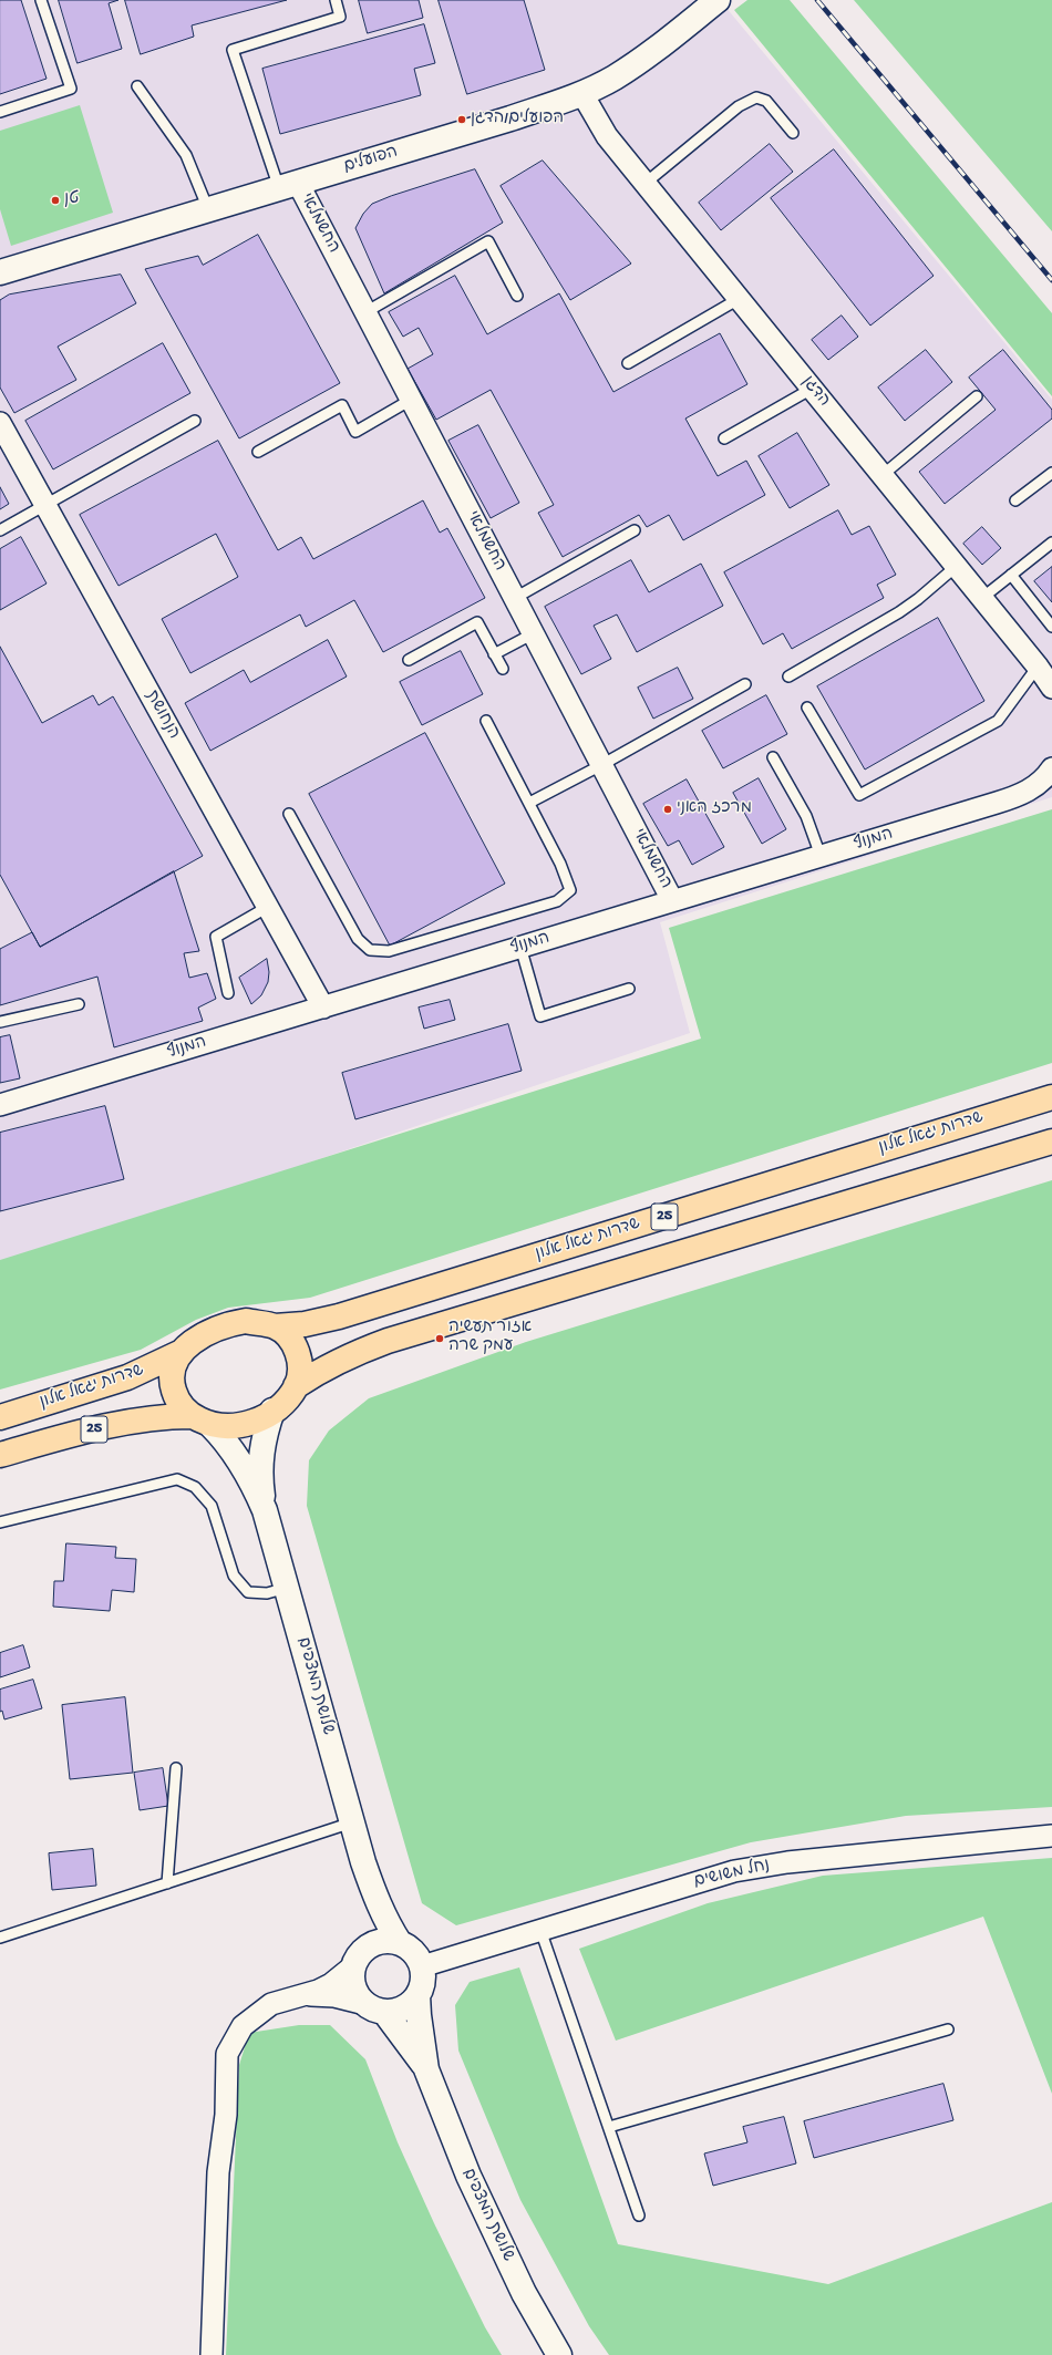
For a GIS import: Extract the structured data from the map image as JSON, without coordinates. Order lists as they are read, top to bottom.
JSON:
{
  "streets": {
    "highway": ["שדרות יגאל אלון", "25"],
    "street": [
      "הפועלים",
      "החשמלאי",
      "הדגן",
      "הנחושת",
      "המנוף",
      "שלושת המצפים",
      "נחל משושים"
    ]
  },
  "crossings": [
    ["הפועלים", "החשמלאי"],
    ["הפועלים", "הדגן"],
    ["החשמלאי", "המנוף"],
    ["הנחושת", "המנוף"],
    ["שדרות יגאל אלון", "25"],
    ["שדרות יגאל אלון", "שלושת המצפים"],
    ["25", "שלושת המצפים"],
    ["שלושת המצפים", "נחל משושים"]
  ],
  "places": [
    "הפועלים/הדגן",
    "טן",
    "מרכז האני",
    "אזור תעשיה עמק שרה"
  ]
}
